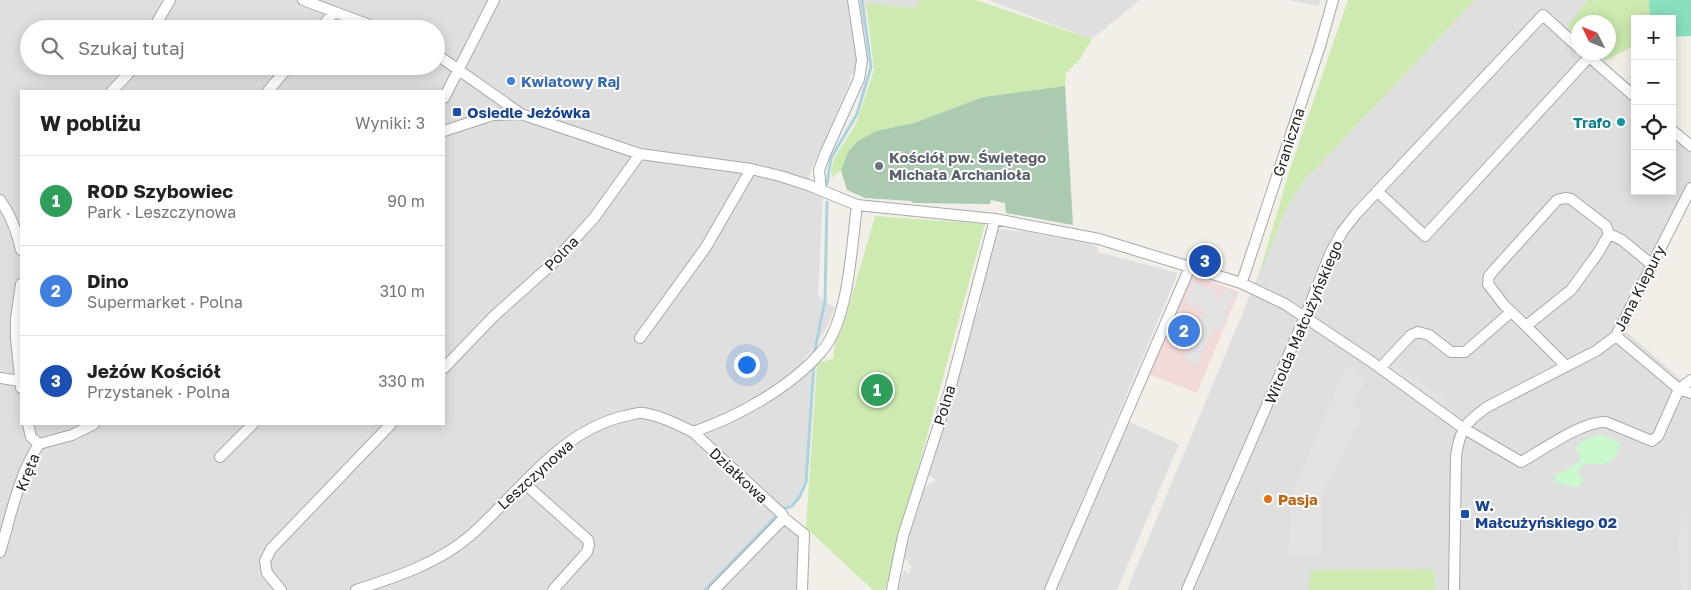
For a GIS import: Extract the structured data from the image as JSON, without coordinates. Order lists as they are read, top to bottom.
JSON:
{
  "streets": {
    "street": [
      "Graniczna",
      "Polna",
      "Jana Kiepury",
      "Witolda Małcużyńskiego",
      "Kręta",
      "Leszczynowa",
      "Działkowa"
    ]
  },
  "crossings": [
    ["Leszczynowa", "Działkowa"]
  ],
  "places": {
    "other": [
      "Kwiatowy Raj",
      "Trafo",
      "Kościół pw. Świętego Michała Archanioła",
      "Pasja"
    ],
    "transit": ["Osiedle Jeżówka", "W. Małcużyńskiego 02"]
  },
  "north": "top left",
  "page": {
    "map_buttons": ["+", "−"],
    "search": "Szukaj tutaj",
    "heading": ["W pobliżu", "Wyniki: 3"],
    "list": [
      {
        "mark": "1",
        "name": "ROD Szybowiec",
        "note": "Park · Leszczynowa",
        "value": "90 m"
      },
      {
        "mark": "2",
        "name": "Dino",
        "note": "Supermarket · Polna",
        "value": "310 m"
      },
      {
        "mark": "3",
        "name": "Jeżów Kościół",
        "note": "Przystanek · Polna",
        "value": "330 m"
      }
    ],
    "pins": ["3", "2", "1"]
  }
}
